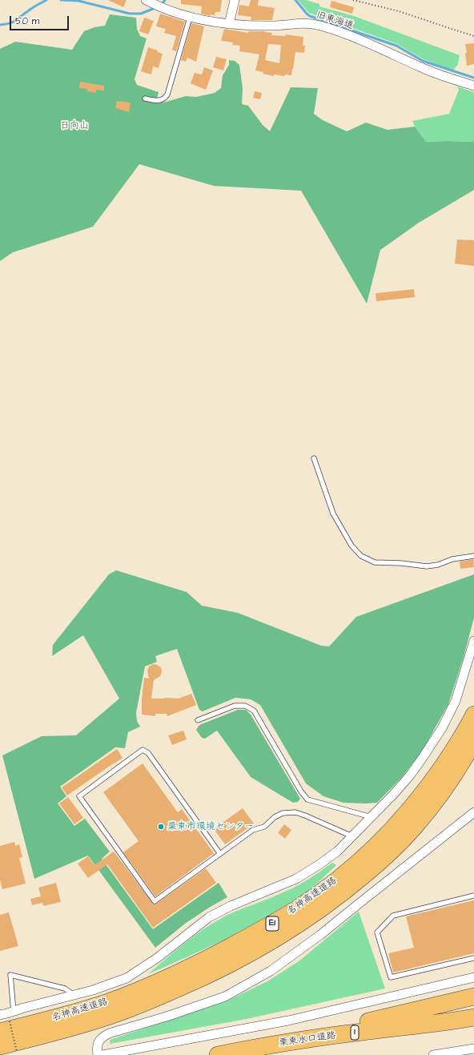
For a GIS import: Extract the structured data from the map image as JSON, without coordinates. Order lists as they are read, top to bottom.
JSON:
{
  "streets": {
    "highway": ["名神高速道路", "E1", "1"],
    "street": ["旧東海道"]
  },
  "parks": ["日向山"],
  "places": ["栗東市環境センター"],
  "scale_bar": "50 m"
}
